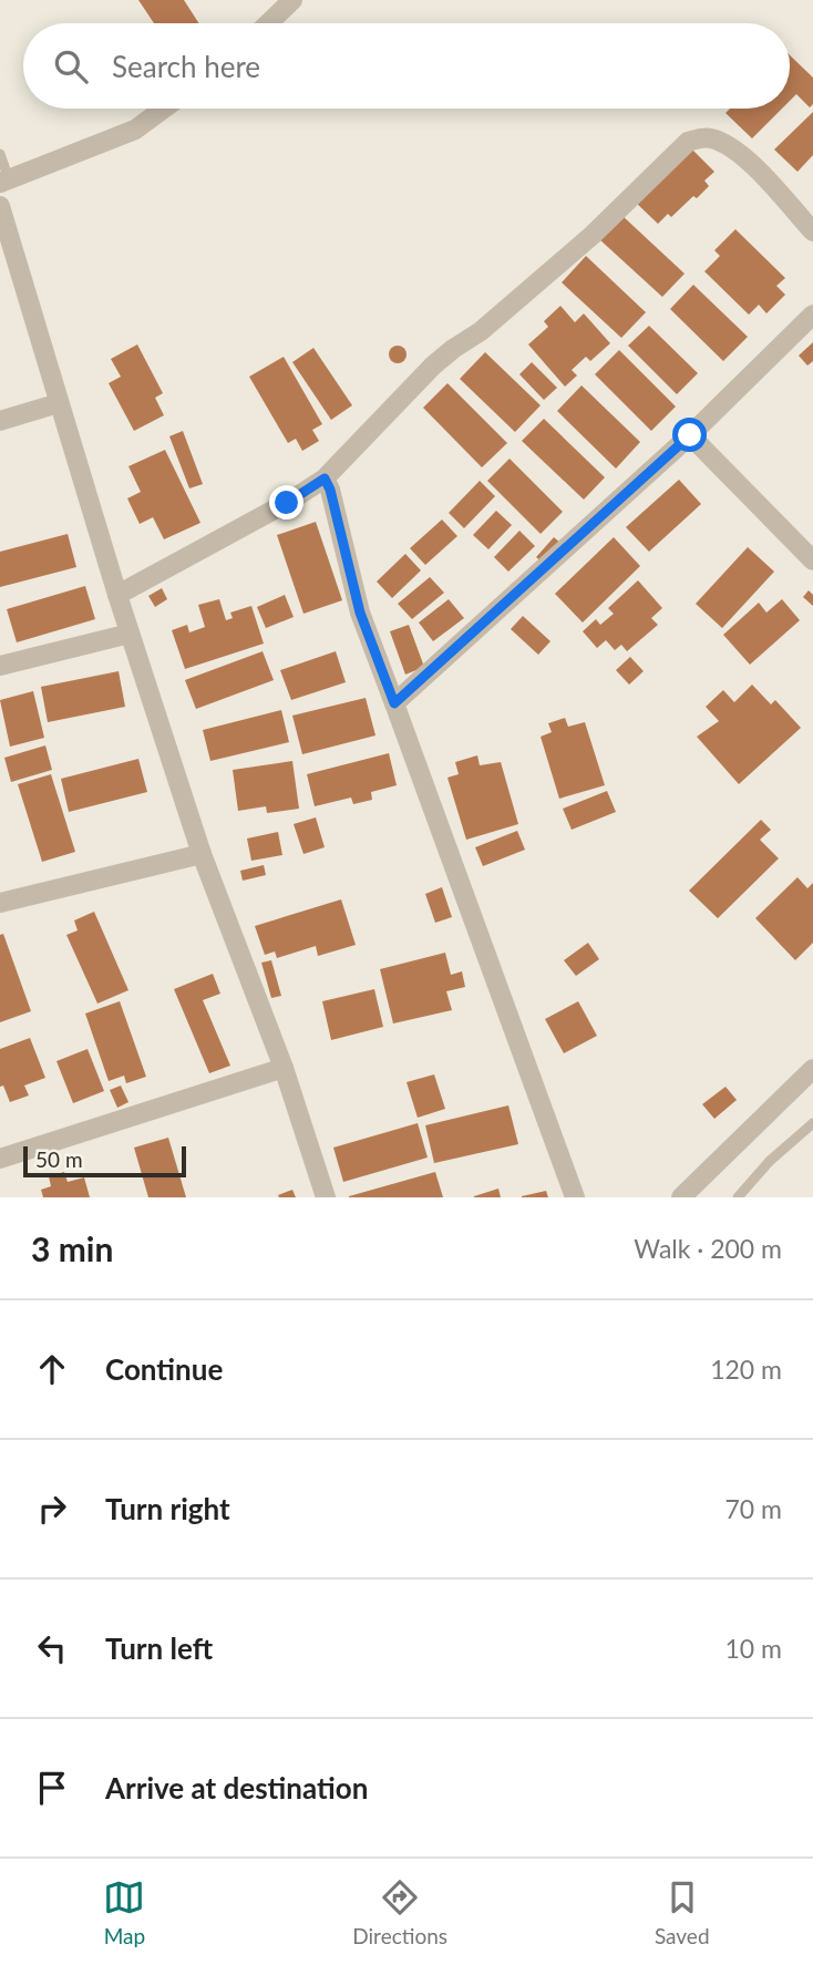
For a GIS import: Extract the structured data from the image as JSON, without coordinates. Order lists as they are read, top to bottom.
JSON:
{
  "scale_bar": "50 m",
  "page": {
    "search": "Search here",
    "scale": "50 m",
    "heading": ["3 min", "Walk · 200 m"],
    "list": [
      ["Continue", "120 m"],
      ["Turn right", "70 m"],
      ["Turn left", "10 m"],
      "Arrive at destination"
    ],
    "nav": ["Map", "Directions", "Saved"]
  }
}
